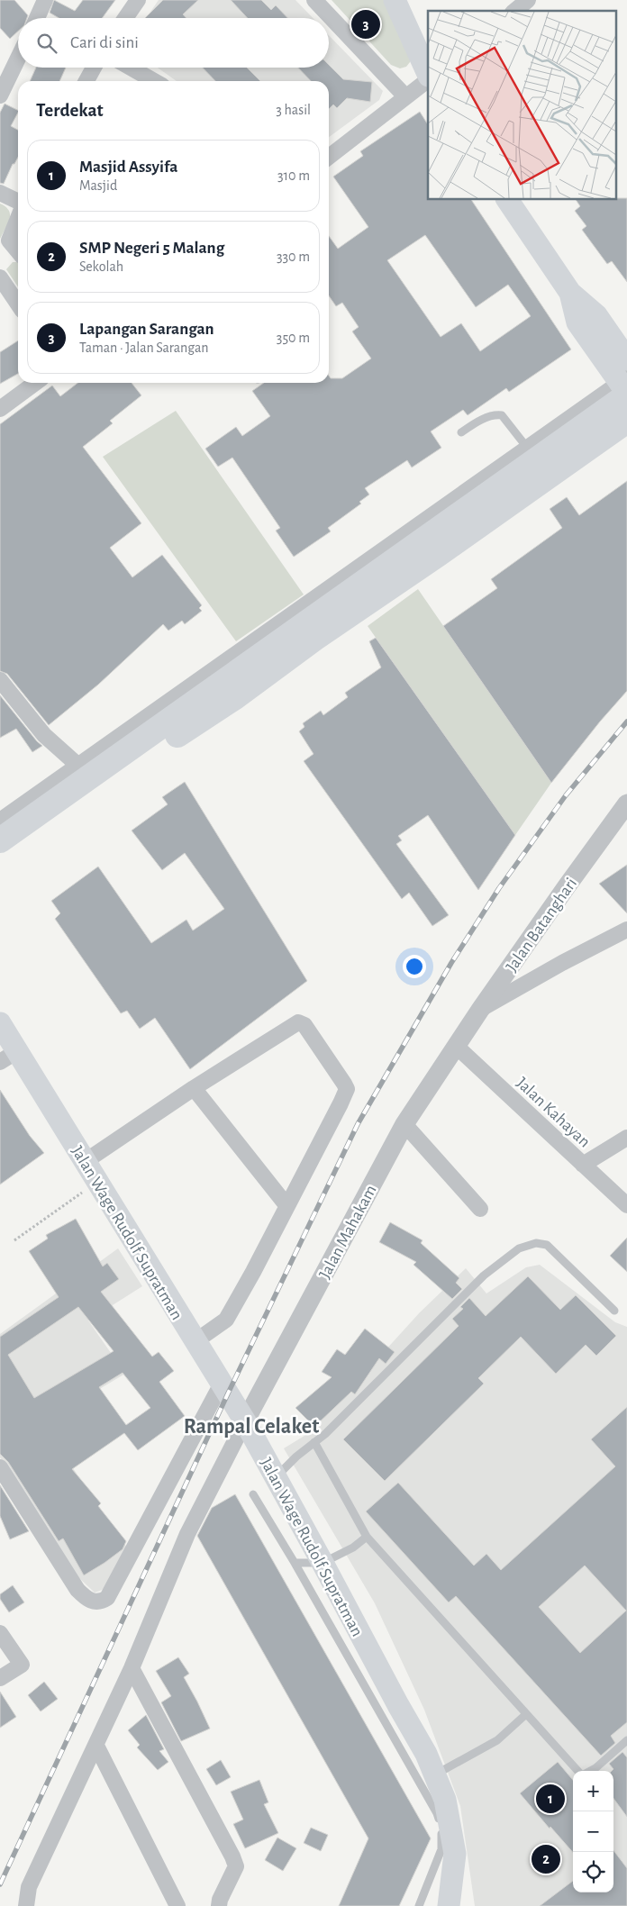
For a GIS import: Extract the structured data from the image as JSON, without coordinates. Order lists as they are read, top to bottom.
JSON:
{
  "streets": {
    "main road": ["Jalan Wage Rudolf Supratman"],
    "street": ["Jalan Batanghari", "Jalan Kahayan", "Jalan Mahakam"]
  },
  "crossings": [
    ["Jalan Batanghari", "Jalan Kahayan"],
    ["Jalan Batanghari", "Jalan Mahakam"],
    ["Jalan Kahayan", "Jalan Mahakam"],
    ["Jalan Mahakam", "Jalan Wage Rudolf Supratman"]
  ],
  "districts": ["Rampal Celaket"],
  "page": {
    "pins": ["3", "1", "2"],
    "search": "Cari di sini",
    "heading": ["Terdekat", "3 hasil"],
    "list": [
      {
        "mark": "1",
        "name": "Masjid Assyifa",
        "note": "Masjid",
        "value": "310 m"
      },
      {
        "mark": "2",
        "name": "SMP Negeri 5 Malang",
        "note": "Sekolah",
        "value": "330 m"
      },
      {
        "mark": "3",
        "name": "Lapangan Sarangan",
        "note": "Taman · Jalan Sarangan",
        "value": "350 m"
      }
    ],
    "map_buttons": ["+", "−"]
  }
}
